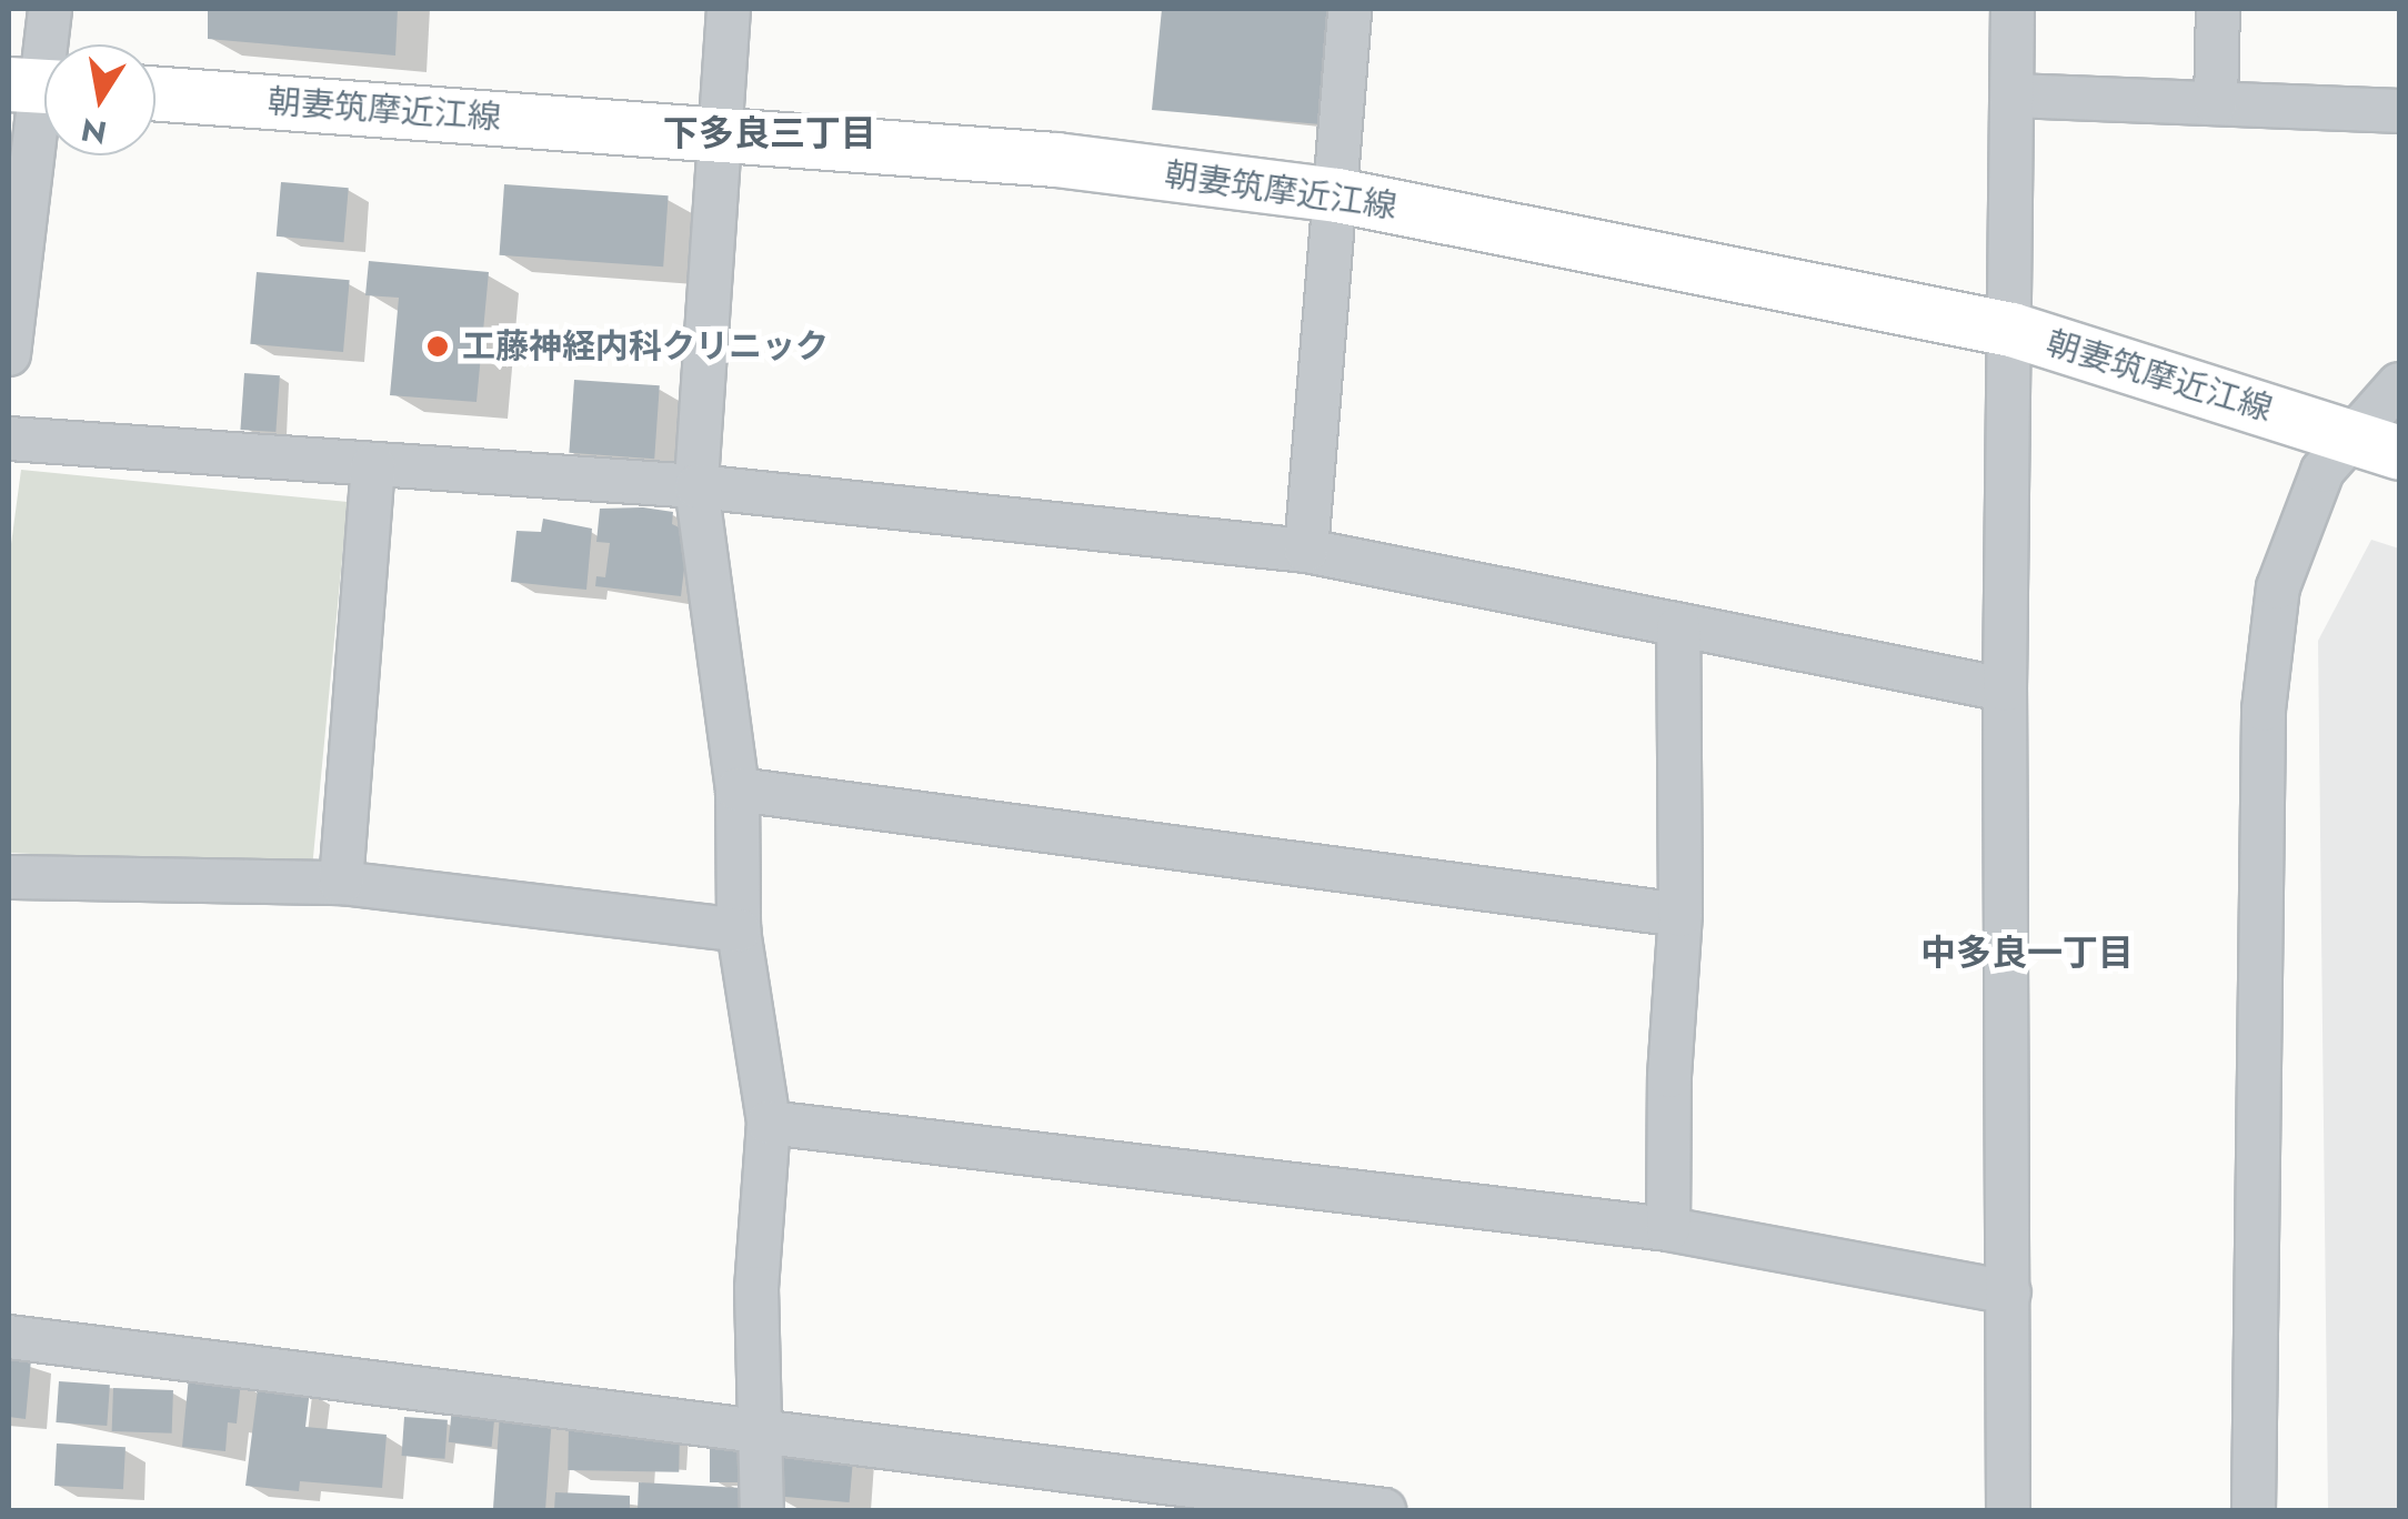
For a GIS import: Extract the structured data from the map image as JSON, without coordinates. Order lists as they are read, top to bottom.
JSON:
{
  "streets": {
    "main road": ["朝妻筑摩近江線"]
  },
  "districts": ["下多良三丁目", "中多良一丁目"],
  "places": ["工藤神経内科クリニック"],
  "north": "bottom"
}
